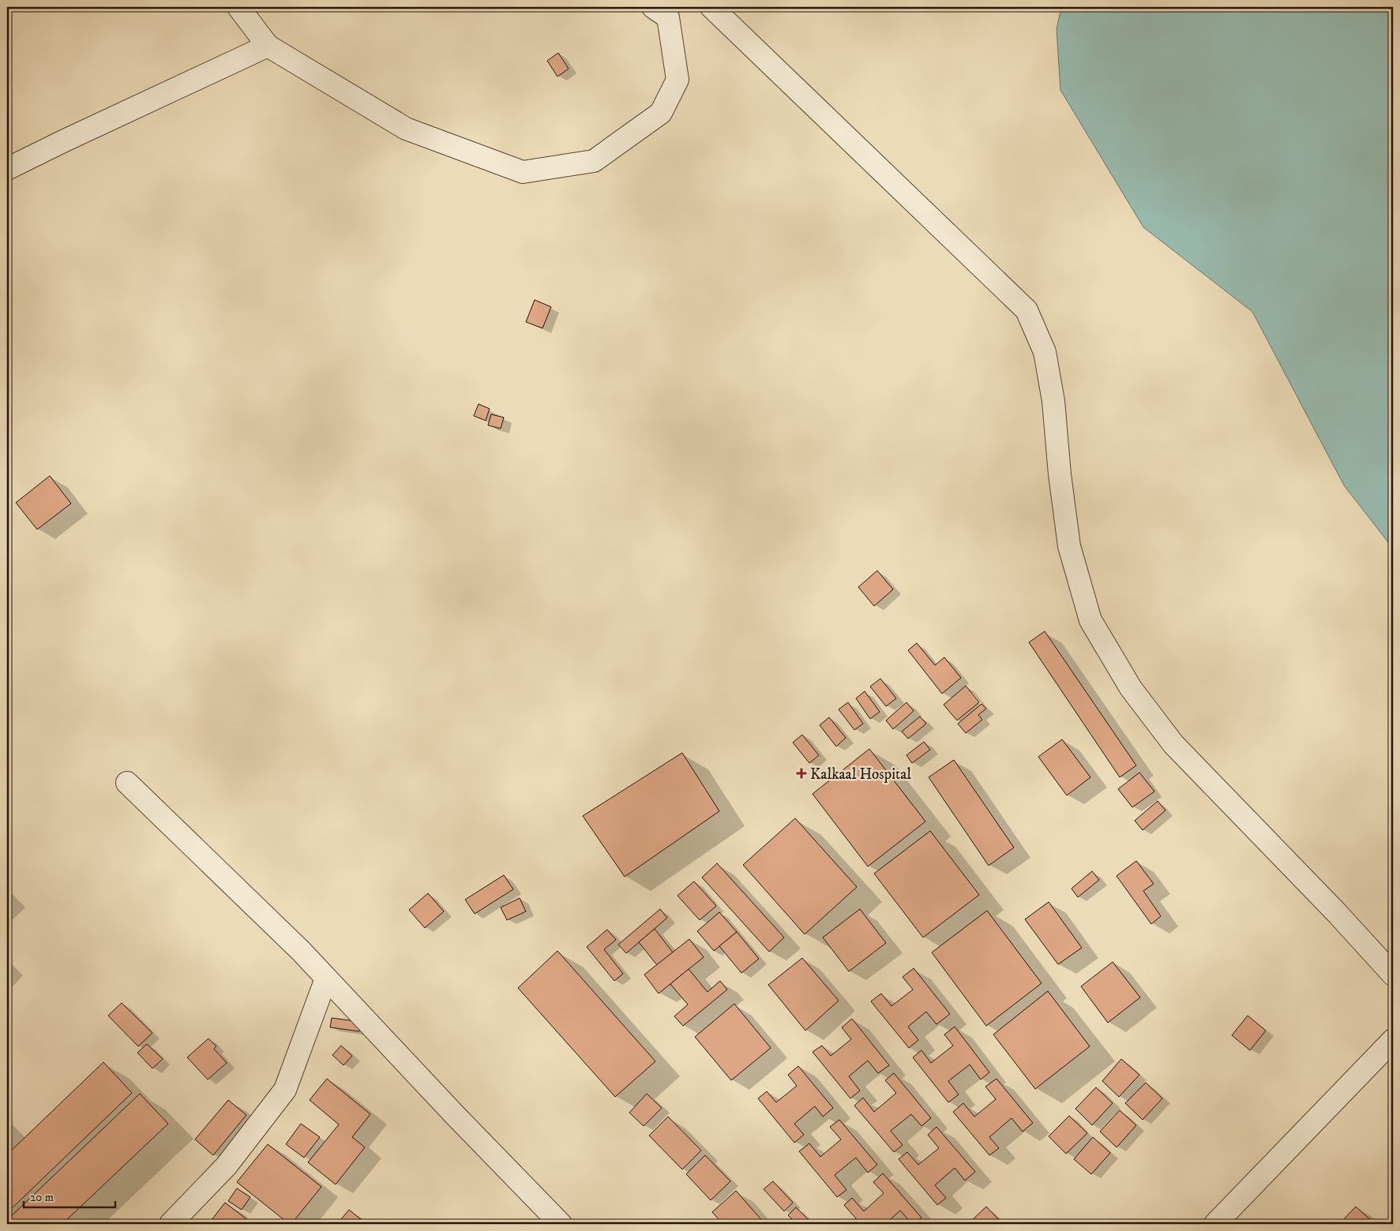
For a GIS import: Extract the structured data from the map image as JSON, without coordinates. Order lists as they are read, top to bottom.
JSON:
{
  "places": {
    "health": ["Kalkaal Hospital"]
  },
  "scale_bar": "20 m"
}
